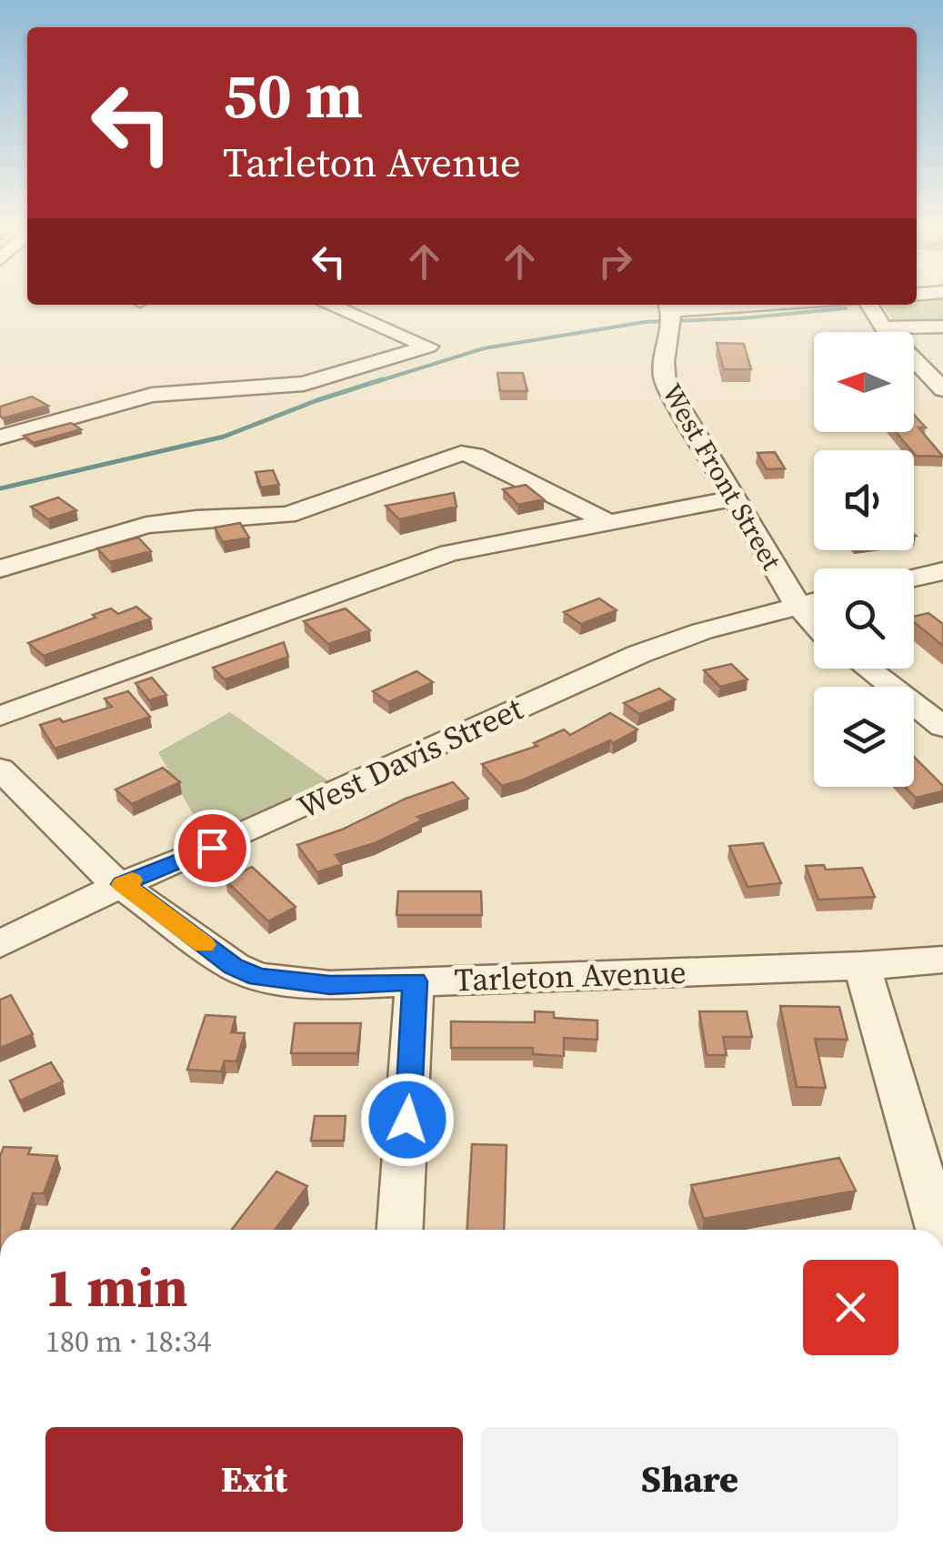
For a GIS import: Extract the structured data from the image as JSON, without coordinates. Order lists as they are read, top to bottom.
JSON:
{
  "streets": {
    "street": ["West Front Street", "West Davis Street", "Tarleton Avenue"]
  },
  "crossings": [
    ["West Front Street", "West Davis Street"],
    ["West Davis Street", "Tarleton Avenue"]
  ],
  "north": "left",
  "page": {
    "turn": ["50 m", "Tarleton Avenue"],
    "heading": ["1 min", "180 m · 18:34"],
    "buttons": ["Exit", "Share"]
  }
}
